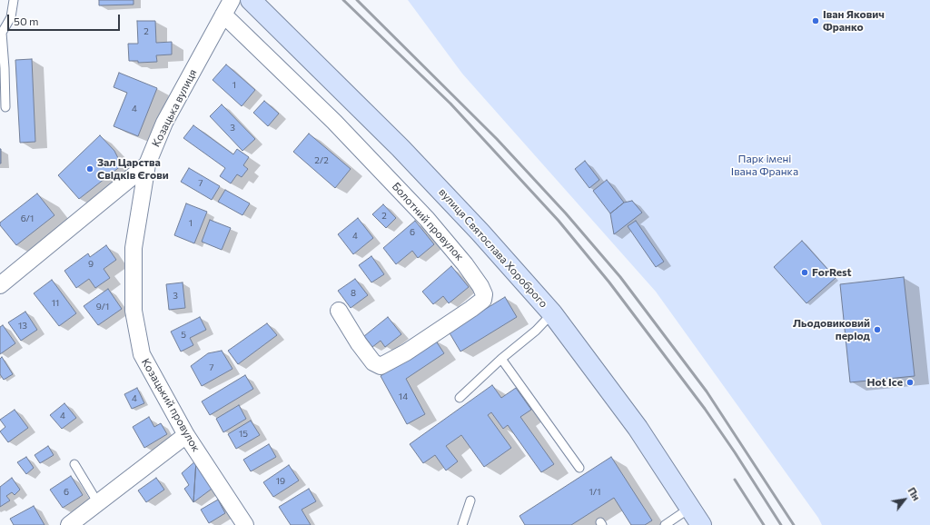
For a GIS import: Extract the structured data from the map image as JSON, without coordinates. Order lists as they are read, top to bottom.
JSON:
{
  "streets": {
    "main road": ["вулиця Святослава Хороброго"],
    "street": ["Козацька вулиця", "Болотний провулок", "Козацький провулок"]
  },
  "crossings": [
    ["Козацька вулиця", "Болотний провулок"],
    ["Козацька вулиця", "Козацький провулок"]
  ],
  "parks": ["Парк імені Івана Франка"],
  "places": [
    "Іван Якович Франко",
    "Зал Царства Свідків Єгови",
    "ForRest",
    "Льодовиковий період",
    "Hot Ice"
  ],
  "house_numbers": [
    "2",
    "1",
    "4",
    "3",
    "2/2",
    "7",
    "2",
    "6/1",
    "1",
    "6",
    "4",
    "9",
    "8",
    "3",
    "11",
    "9/1",
    "13",
    "5",
    "7",
    "14",
    "4",
    "4",
    "15",
    "19",
    "6",
    "1/1"
  ],
  "scale_bar": "50 m",
  "north": "top right"
}
